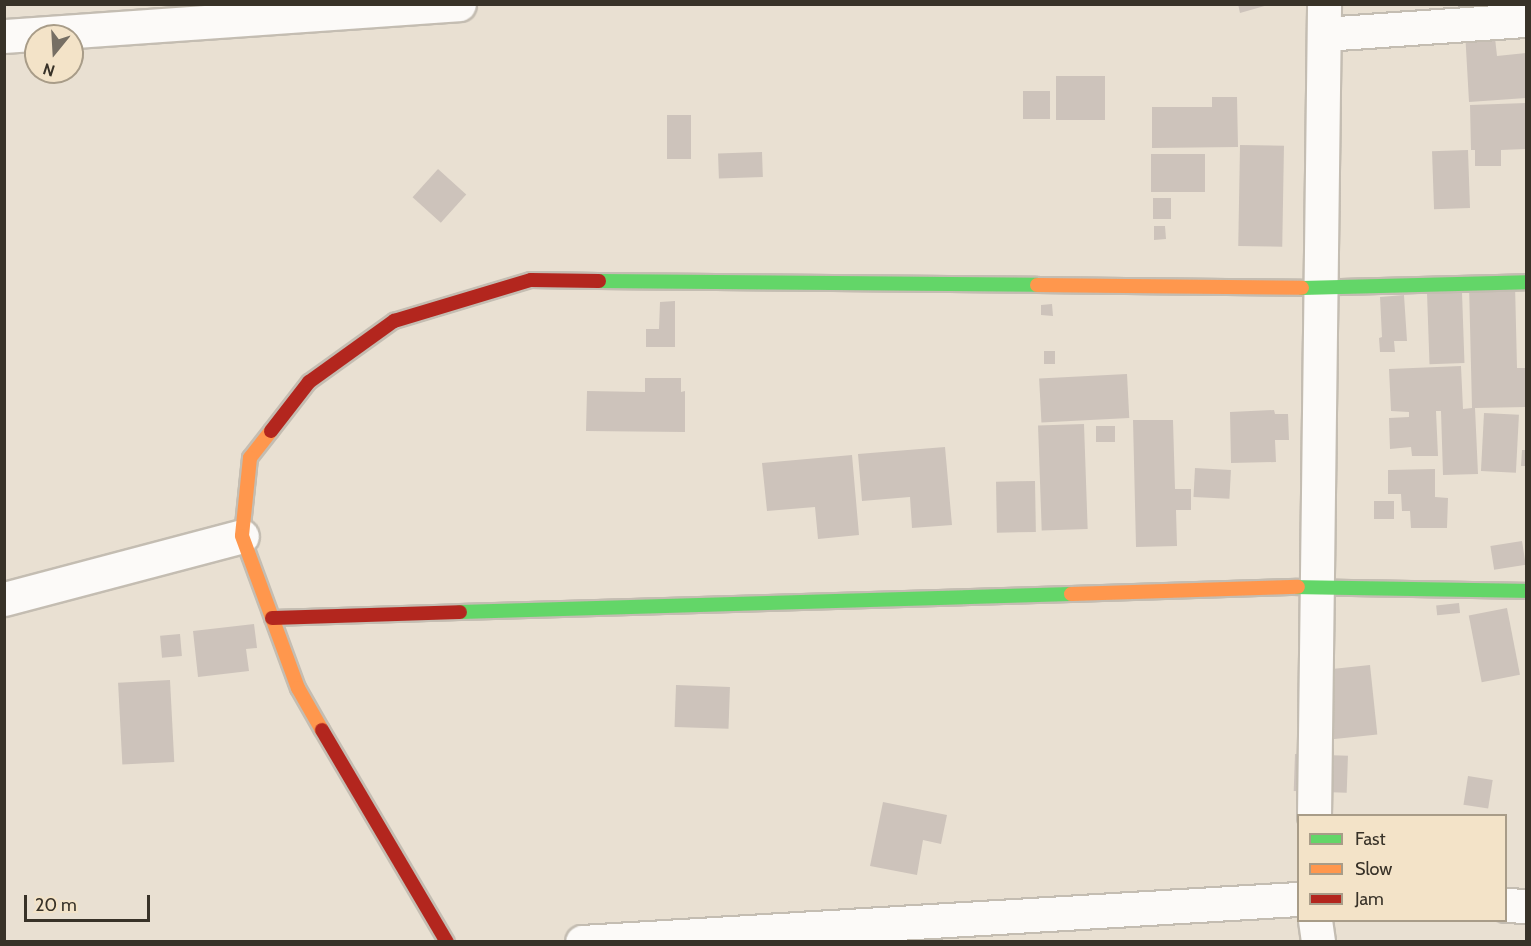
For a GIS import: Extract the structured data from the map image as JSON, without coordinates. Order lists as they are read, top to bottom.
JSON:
{
  "legend": ["Fast", "Slow", "Jam"],
  "scale_bar": "20 m",
  "north": "bottom"
}
